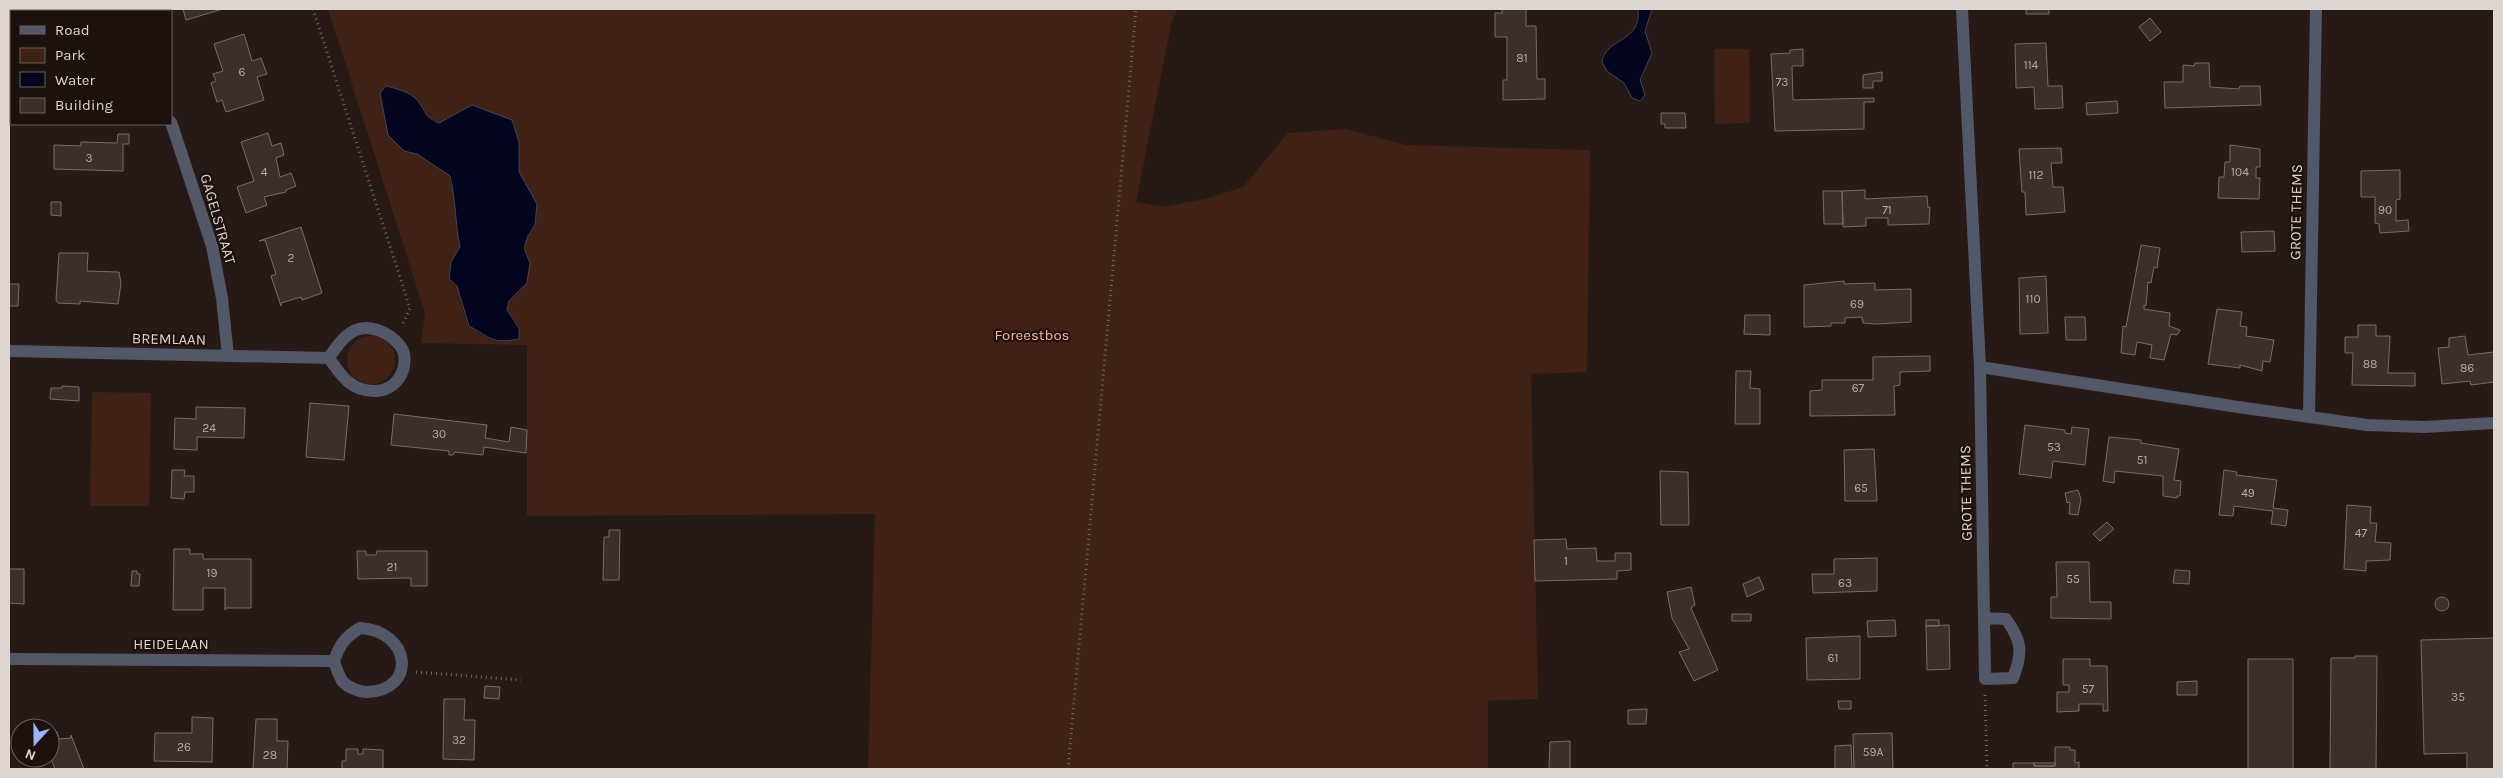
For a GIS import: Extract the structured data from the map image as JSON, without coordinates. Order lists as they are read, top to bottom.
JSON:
{
  "streets": {
    "street": [
      "GROTE THEMS",
      "GAGELSTRAAT",
      "BREMLAAN",
      "HEIDELAAN"
    ]
  },
  "crossings": [
    ["GAGELSTRAAT", "BREMLAAN"]
  ],
  "parks": ["Foreestbos"],
  "house_numbers": [
    "81",
    "114",
    "6",
    "73",
    "3",
    "4",
    "104",
    "112",
    "71",
    "90",
    "2",
    "110",
    "69",
    "88",
    "86",
    "67",
    "24",
    "30",
    "53",
    "51",
    "65",
    "49",
    "47",
    "1",
    "21",
    "19",
    "55",
    "63",
    "61",
    "57",
    "35",
    "32",
    "26",
    "59A",
    "28"
  ],
  "legend": [
    "Road",
    "Park",
    "Water",
    "Building"
  ],
  "north": "bottom"
}
